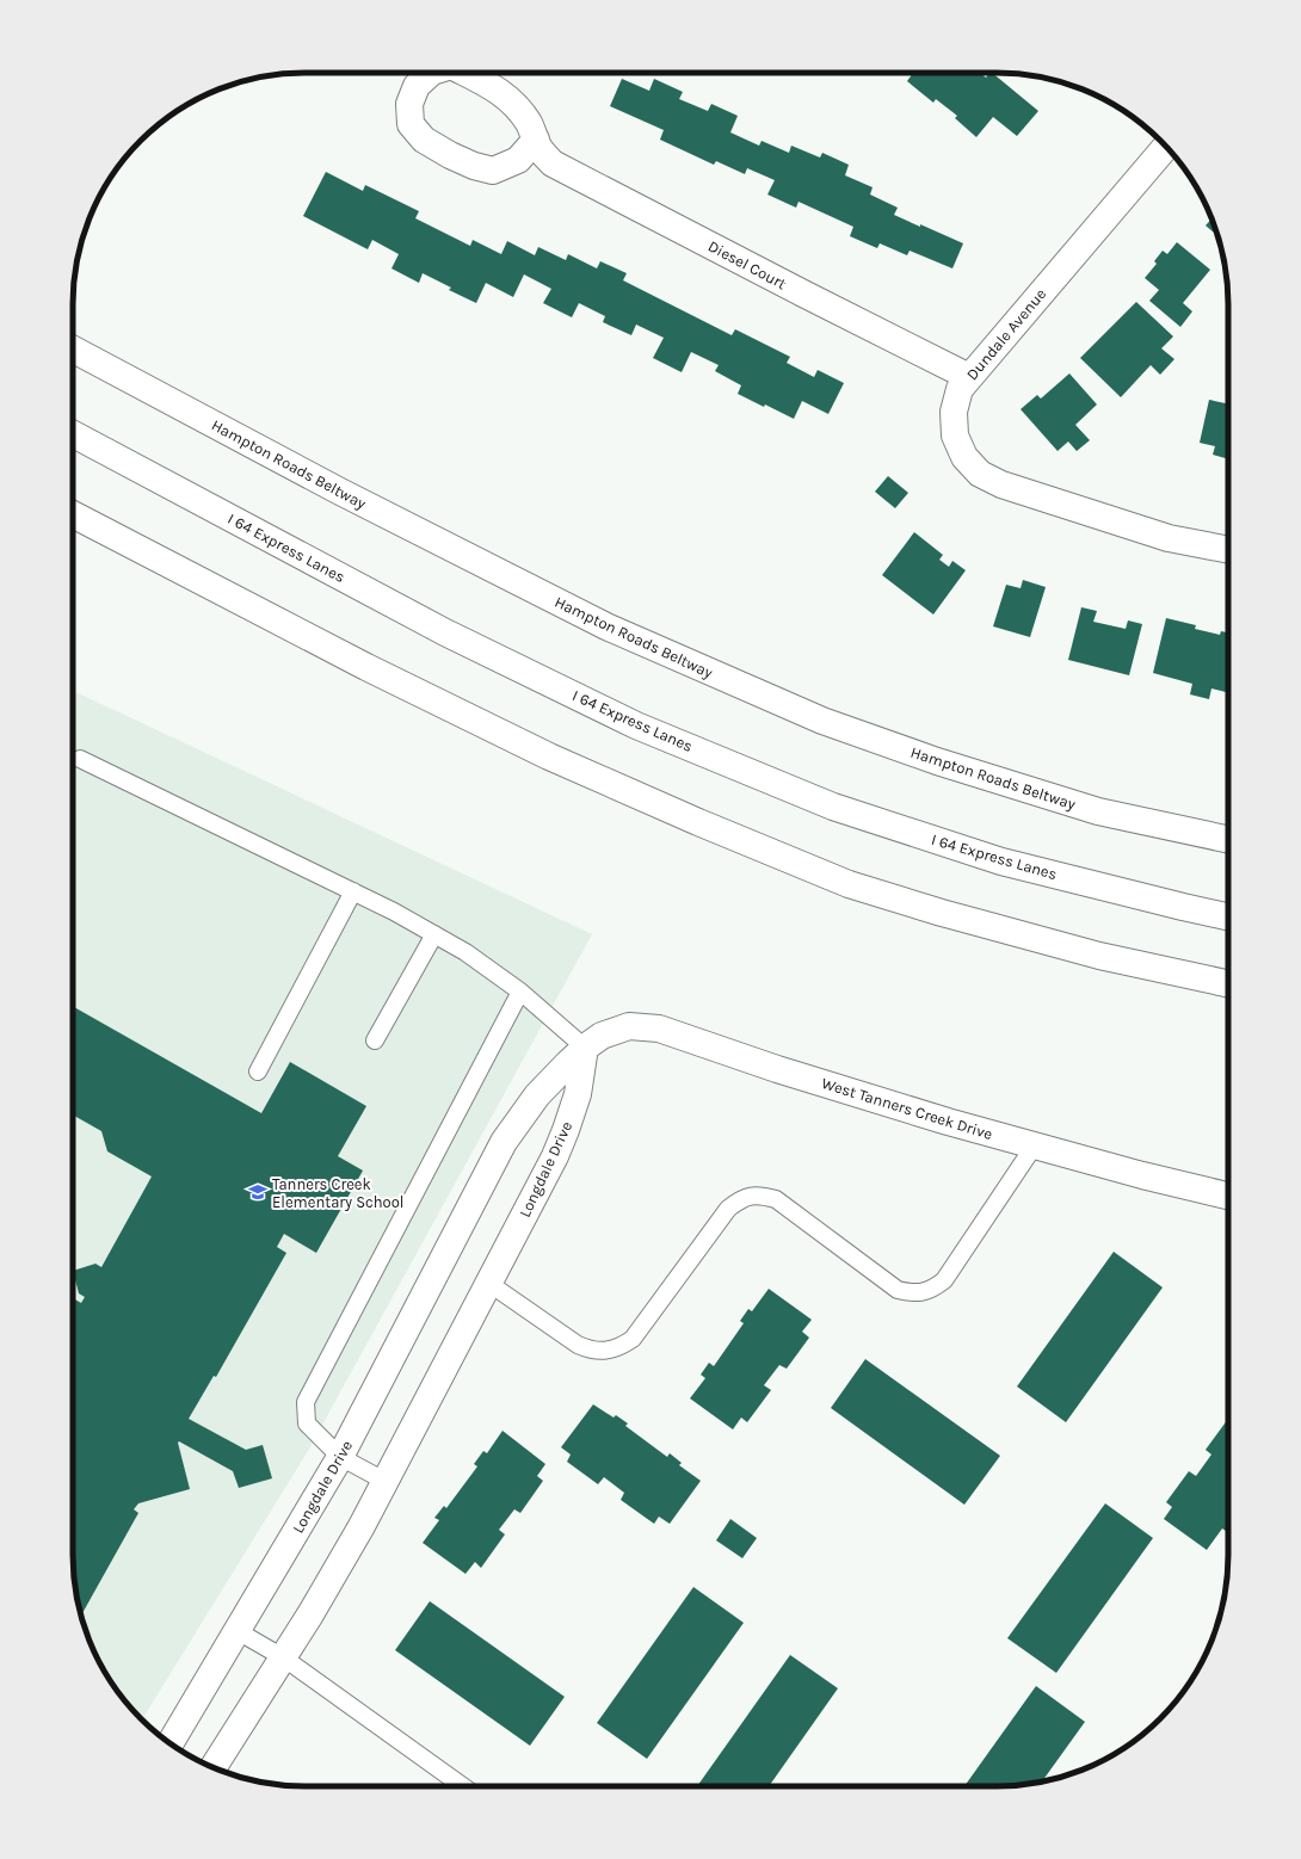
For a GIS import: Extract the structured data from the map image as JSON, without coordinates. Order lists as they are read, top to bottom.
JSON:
{
  "streets": {
    "main road": [
      "Diesel Court",
      "Dundale Avenue",
      "Hampton Roads Beltway",
      "I 64 Express Lanes",
      "West Tanners Creek Drive",
      "Longdale Drive"
    ]
  },
  "crossings": [
    ["Diesel Court", "Dundale Avenue"],
    ["West Tanners Creek Drive", "Longdale Drive"]
  ],
  "places": {
    "school or university": ["Tanners Creek Elementary School"]
  }
}
